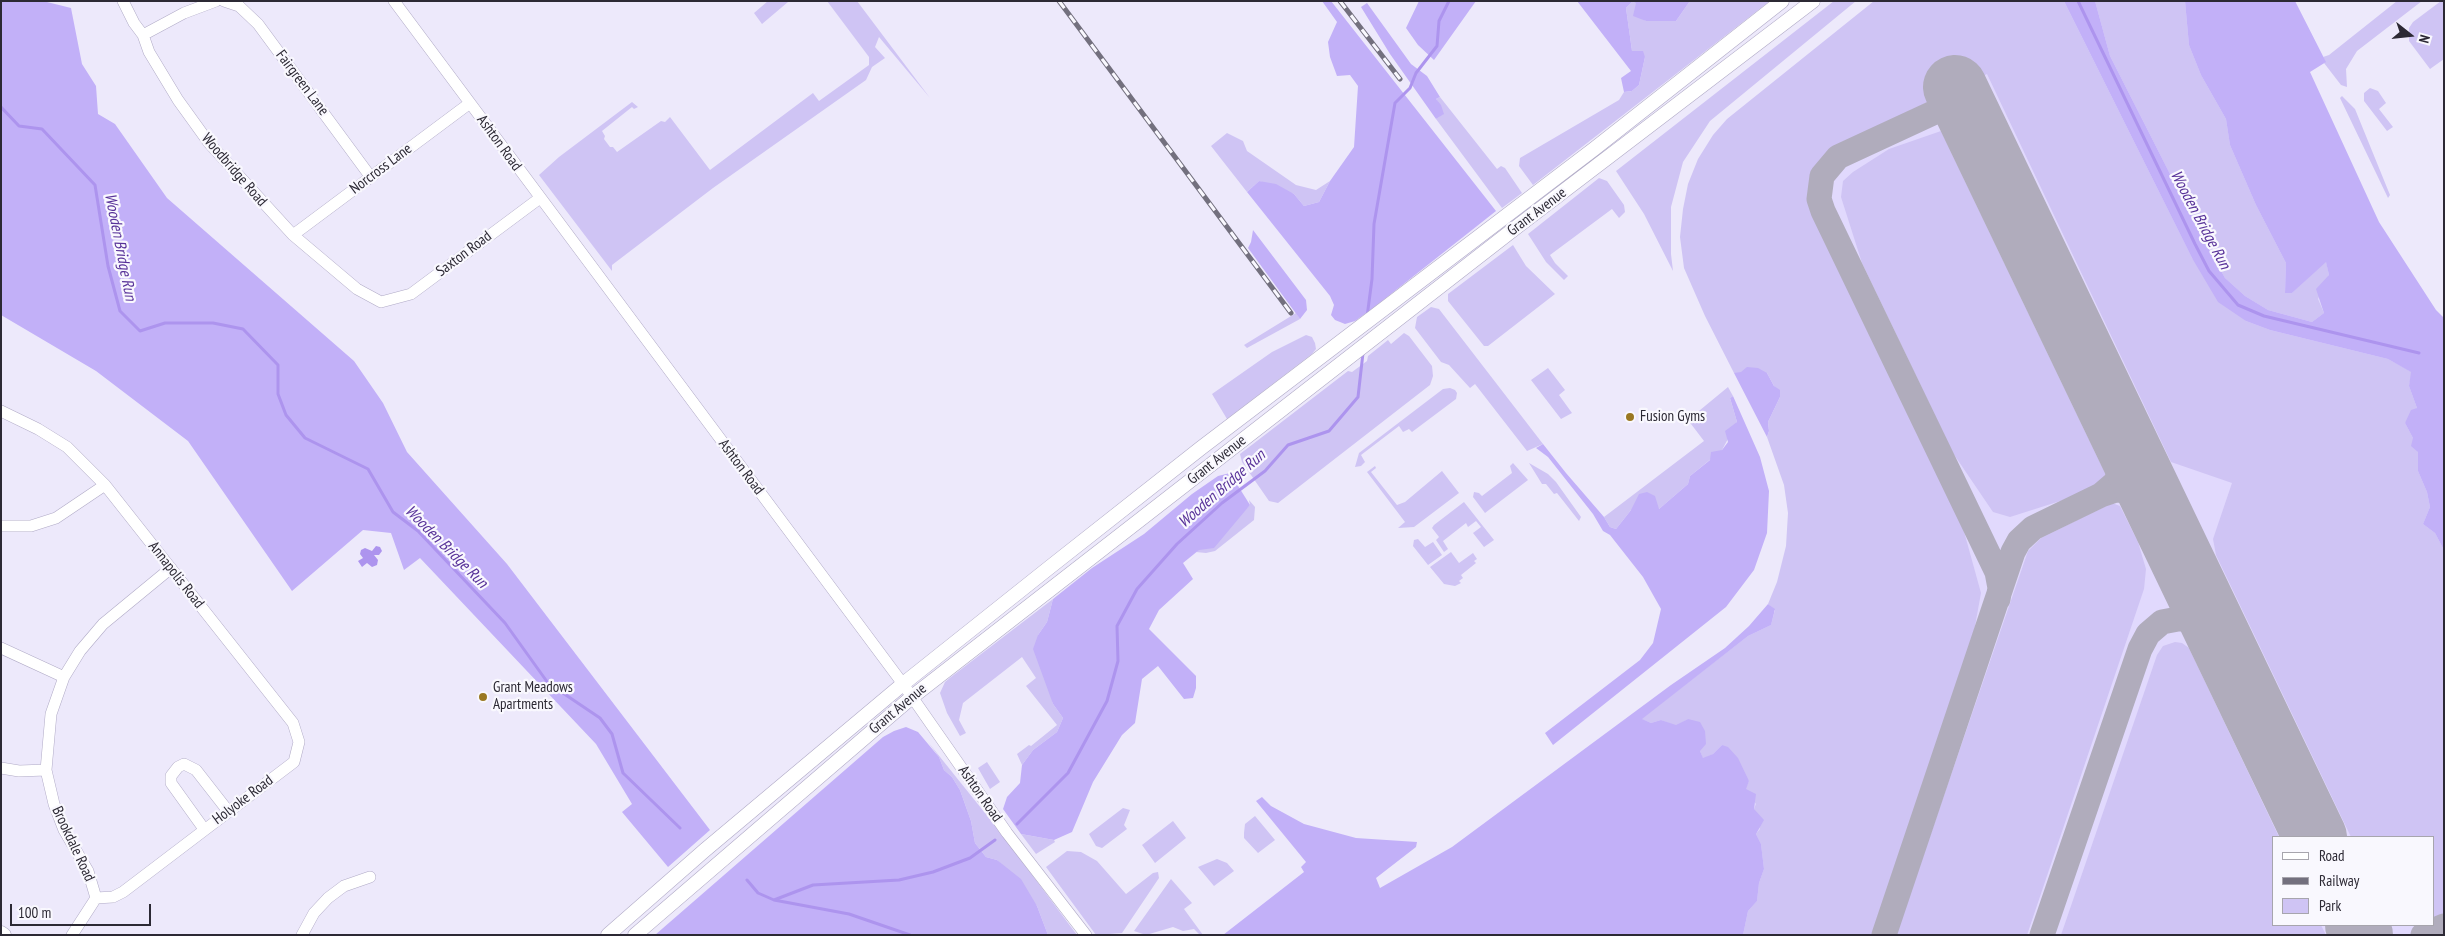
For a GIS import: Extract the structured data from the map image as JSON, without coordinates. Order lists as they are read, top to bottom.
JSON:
{
  "streets": {
    "main road": ["Grant Avenue"],
    "street": [
      "Fairgreen Lane",
      "Ashton Road",
      "Norcross Lane",
      "Woodbridge Road",
      "Saxton Road",
      "Annapolis Road",
      "Holyoke Road",
      "Brookdale Road"
    ]
  },
  "crossings": [
    ["Fairgreen Lane", "Norcross Lane"],
    ["Ashton Road", "Norcross Lane"],
    ["Ashton Road", "Grant Avenue"],
    ["Ashton Road", "Saxton Road"],
    ["Norcross Lane", "Woodbridge Road"],
    ["Woodbridge Road", "Saxton Road"],
    ["Annapolis Road", "Holyoke Road"],
    ["Annapolis Road", "Brookdale Road"],
    ["Holyoke Road", "Brookdale Road"]
  ],
  "water": ["Wooden Bridge Run"],
  "places": ["Fusion Gyms", "Grant Meadows Apartments"],
  "legend": ["Road", "Railway", "Park"],
  "scale_bar": "100 m",
  "north": "right"
}
